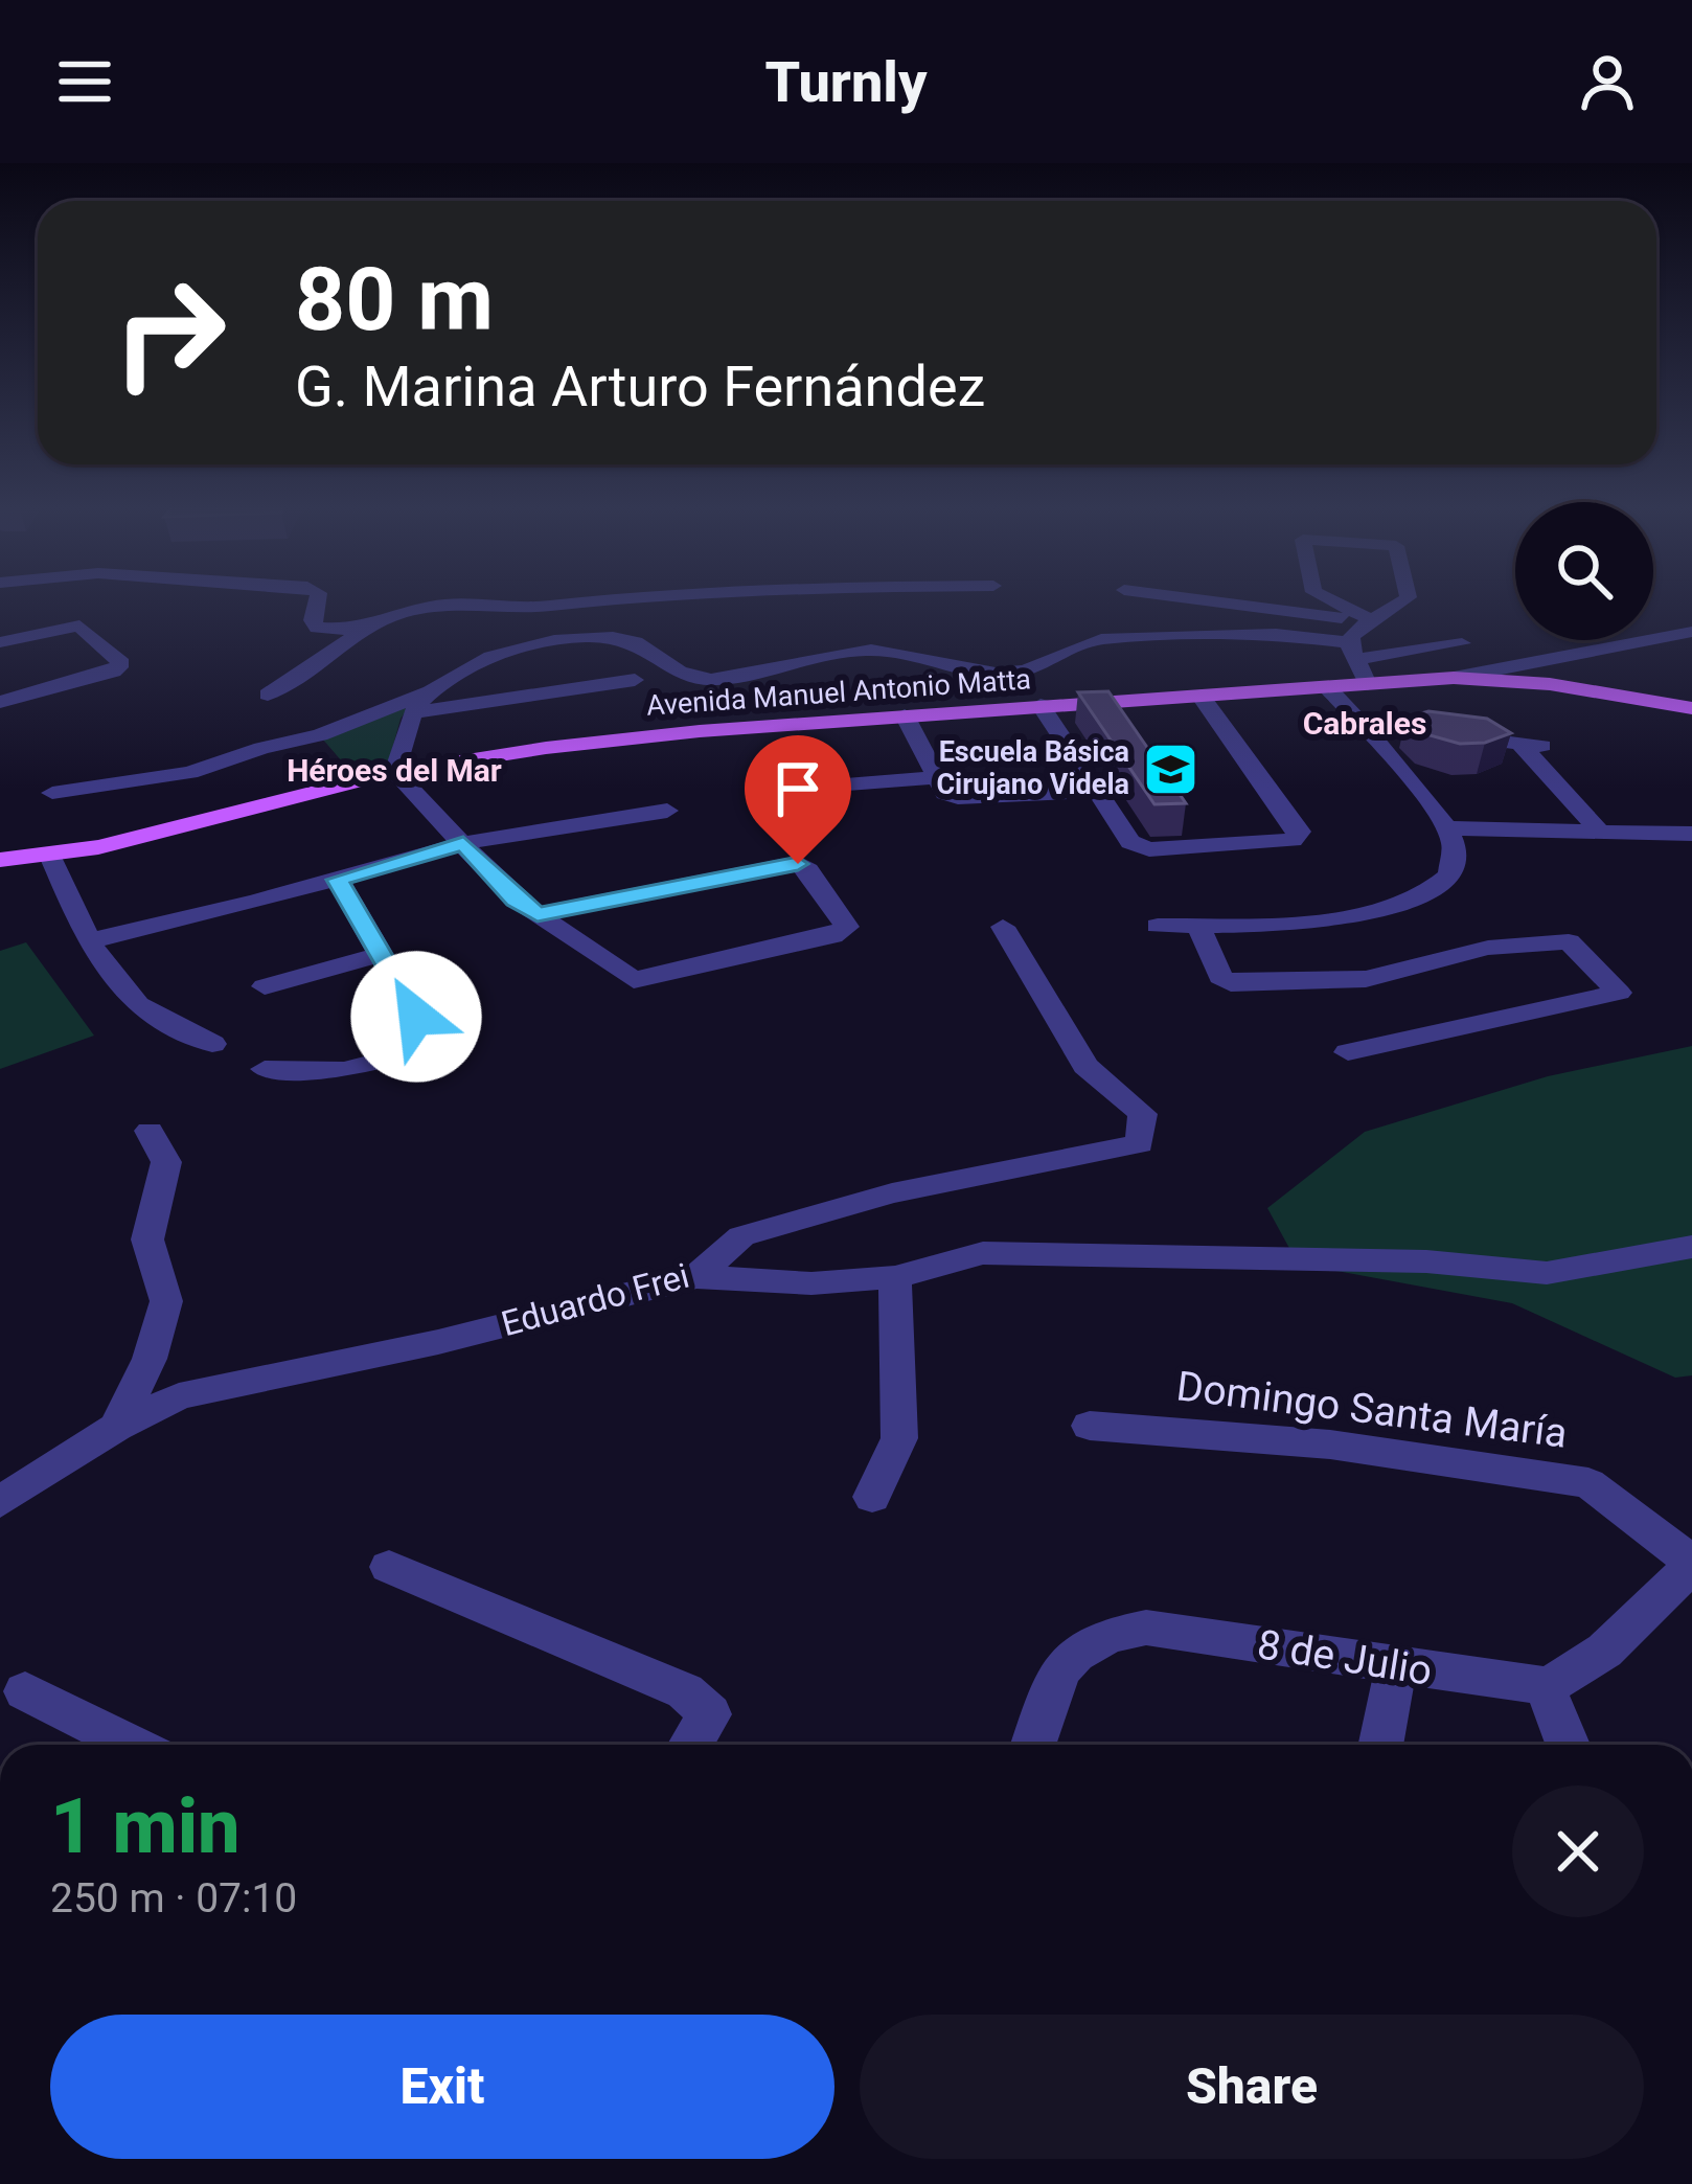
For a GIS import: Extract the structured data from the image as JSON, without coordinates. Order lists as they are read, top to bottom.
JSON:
{
  "streets": {
    "main road": ["Avenida Manuel Antonio Matta"],
    "street": ["Eduardo Frei", "Domingo Santa María", "8 de Julio"]
  },
  "districts": ["Cabrales", "Héroes del Mar"],
  "places": {
    "school or university": ["Escuela Básica Cirujano Videla"]
  },
  "page": {
    "header": "Turnly",
    "turn": ["80 m", "G. Marina Arturo Fernández"],
    "heading": ["1 min", "250 m · 07:10"],
    "buttons": ["Exit", "Share"]
  }
}
